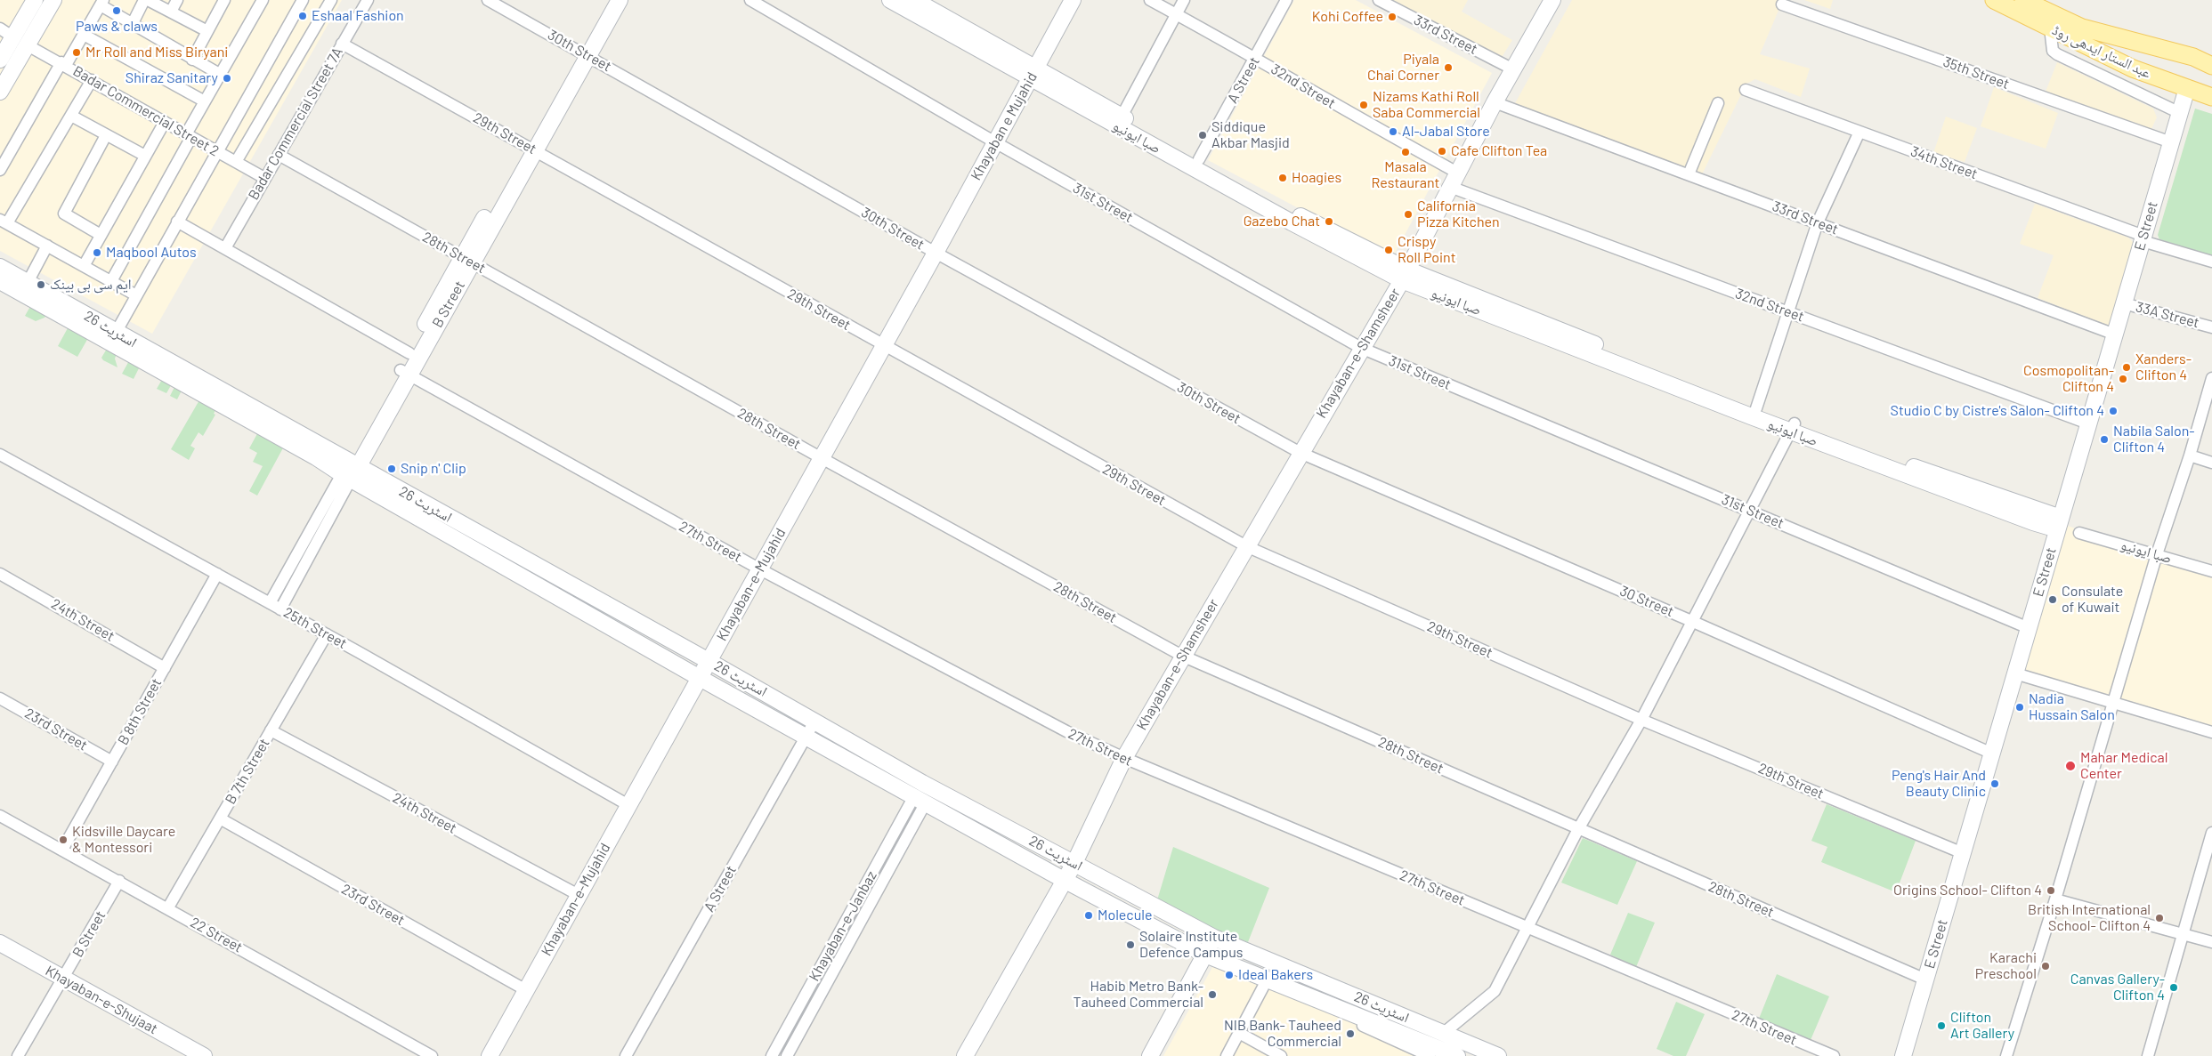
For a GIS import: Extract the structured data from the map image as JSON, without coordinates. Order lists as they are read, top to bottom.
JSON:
{
  "streets": {
    "main road": [
      "عبد الستار ایدھی روڈ",
      "Khayaban e Mujahid",
      "صبا ایونیو",
      "E Street",
      "B Street",
      "اسٹریٹ 26",
      "Khayaban-e-Shamsheer",
      "Khayaban-e-Mujahid",
      "Khayaban-e-Shujaat"
    ],
    "street": [
      "33rd Street",
      "30th Street",
      "35th Street",
      "A Street",
      "32nd Street",
      "Badar Commercial Street 2",
      "Badar Commercial Street 7A",
      "29th Street",
      "34th Street",
      "31st Street",
      "28th Street",
      "33A Street",
      "27th Street",
      "30 Street",
      "24th Street",
      "25th Street",
      "B 8th Street",
      "23rd Street",
      "B 7th Street",
      "Khayaban-e-Janbaz",
      "22 Street"
    ]
  },
  "crossings": [
    ["33rd Street", "E Street"],
    ["33rd Street", "Khayaban-e-Shamsheer"],
    ["30th Street", "Khayaban e Mujahid"],
    ["30th Street", "B Street"],
    ["30th Street", "Khayaban-e-Shamsheer"],
    ["30th Street", "Khayaban-e-Mujahid"],
    ["30th Street", "30 Street"],
    ["عبد الستار ایدھی روڈ", "E Street"],
    ["35th Street", "E Street"],
    ["A Street", "32nd Street"],
    ["A Street", "صبا ایونیو"],
    ["A Street", "اسٹریٹ 26"],
    ["32nd Street", "E Street"],
    ["32nd Street", "Khayaban-e-Shamsheer"],
    ["Badar Commercial Street 2", "Badar Commercial Street 7A"],
    ["Badar Commercial Street 7A", "29th Street"],
    ["Badar Commercial Street 7A", "28th Street"],
    ["Khayaban e Mujahid", "صبا ایونیو"],
    ["Khayaban e Mujahid", "31st Street"],
    ["Khayaban e Mujahid", "Khayaban-e-Mujahid"],
    ["29th Street", "E Street"],
    ["29th Street", "B Street"],
    ["29th Street", "Khayaban-e-Shamsheer"],
    ["29th Street", "Khayaban-e-Mujahid"],
    ["صبا ایونیو", "E Street"],
    ["صبا ایونیو", "Khayaban-e-Shamsheer"],
    ["34th Street", "E Street"],
    ["31st Street", "E Street"],
    ["31st Street", "Khayaban-e-Shamsheer"],
    ["E Street", "28th Street"],
    ["E Street", "33A Street"],
    ["E Street", "30 Street"],
    ["28th Street", "B Street"],
    ["28th Street", "Khayaban-e-Shamsheer"],
    ["28th Street", "Khayaban-e-Mujahid"],
    ["B Street", "اسٹریٹ 26"],
    ["B Street", "27th Street"],
    ["B Street", "25th Street"],
    ["B Street", "22 Street"],
    ["B Street", "Khayaban-e-Shujaat"],
    ["اسٹریٹ 26", "Khayaban-e-Shamsheer"],
    ["اسٹریٹ 26", "Khayaban-e-Mujahid"],
    ["اسٹریٹ 26", "Khayaban-e-Janbaz"],
    ["Khayaban-e-Shamsheer", "27th Street"],
    ["Khayaban-e-Shamsheer", "30 Street"],
    ["27th Street", "Khayaban-e-Mujahid"],
    ["Khayaban-e-Mujahid", "24th Street"],
    ["Khayaban-e-Mujahid", "25th Street"],
    ["Khayaban-e-Mujahid", "23rd Street"],
    ["24th Street", "B 8th Street"],
    ["24th Street", "B 7th Street"],
    ["25th Street", "B 8th Street"],
    ["25th Street", "B 7th Street"],
    ["B 8th Street", "23rd Street"],
    ["B 8th Street", "22 Street"],
    ["23rd Street", "B 7th Street"],
    ["B 7th Street", "22 Street"]
  ],
  "places": [
    "Paws & claws",
    "Eshaal Fashion",
    "Kohi Coffee",
    "Mr Roll and Miss Biryani",
    "Piyala Chai Corner",
    "Shiraz Sanitary",
    "Nizams Kathi Roll Saba Commercial",
    "Al-Jabal Store",
    "Siddique Akbar Masjid",
    "Cafe Clifton Tea",
    "Masala Restaurant",
    "Hoagies",
    "California Pizza Kitchen",
    "Gazebo Chat",
    "Crispy Roll Point",
    "Maqbool Autos",
    "ایم سی بی بینک",
    "Xanders- Clifton 4",
    "Cosmopolitan- Clifton 4",
    "Studio C by Cistre's Salon- Clifton 4",
    "Nabila Salon- Clifton 4",
    "Snip n' Clip",
    "Consulate of Kuwait",
    "Nadia Hussain Salon",
    "Mahar Medical Center",
    "Peng's Hair And Beauty Clinic",
    "Kidsville Daycare & Montessori",
    "Origins School- Clifton 4",
    "Molecule",
    "British International School- Clifton 4",
    "Solaire Institute Defence Campus",
    "Karachi Preschool",
    "Ideal Bakers",
    "Canvas Gallery- Clifton 4",
    "Habib Metro Bank- Tauheed Commercial",
    "Clifton Art Gallery",
    "NIB Bank- Tauheed Commercial"
  ]
}
